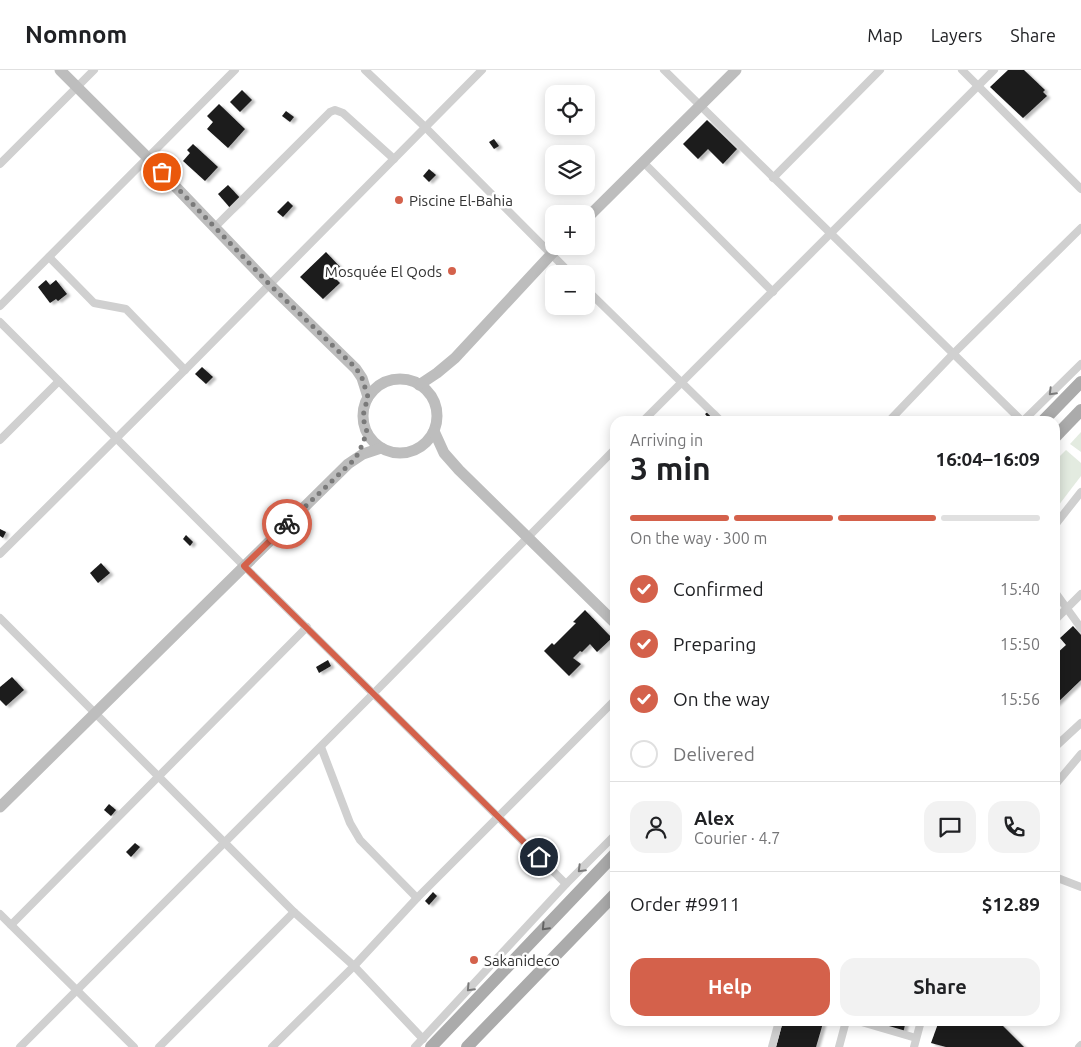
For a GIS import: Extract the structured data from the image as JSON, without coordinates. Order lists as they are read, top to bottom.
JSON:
{
  "places": ["Piscine El-Bahia", "Mosquée El Qods", "Sakanideco"],
  "page": {
    "header": "Nomnom",
    "nav": ["Map", "Layers", "Share"],
    "map_buttons": ["+", "−"],
    "heading": ["3 min", "Arriving in", "16:04–16:09"],
    "panel": [
      "Alex",
      "Courier · 4.7",
      "Order #9911",
      "$12.89"
    ],
    "bar": "On the way · 300 m",
    "list": [
      ["Confirmed", "15:40"],
      ["Preparing", "15:50"],
      ["On the way", "15:56"],
      "Delivered"
    ],
    "buttons": ["Help", "Share"]
  }
}
